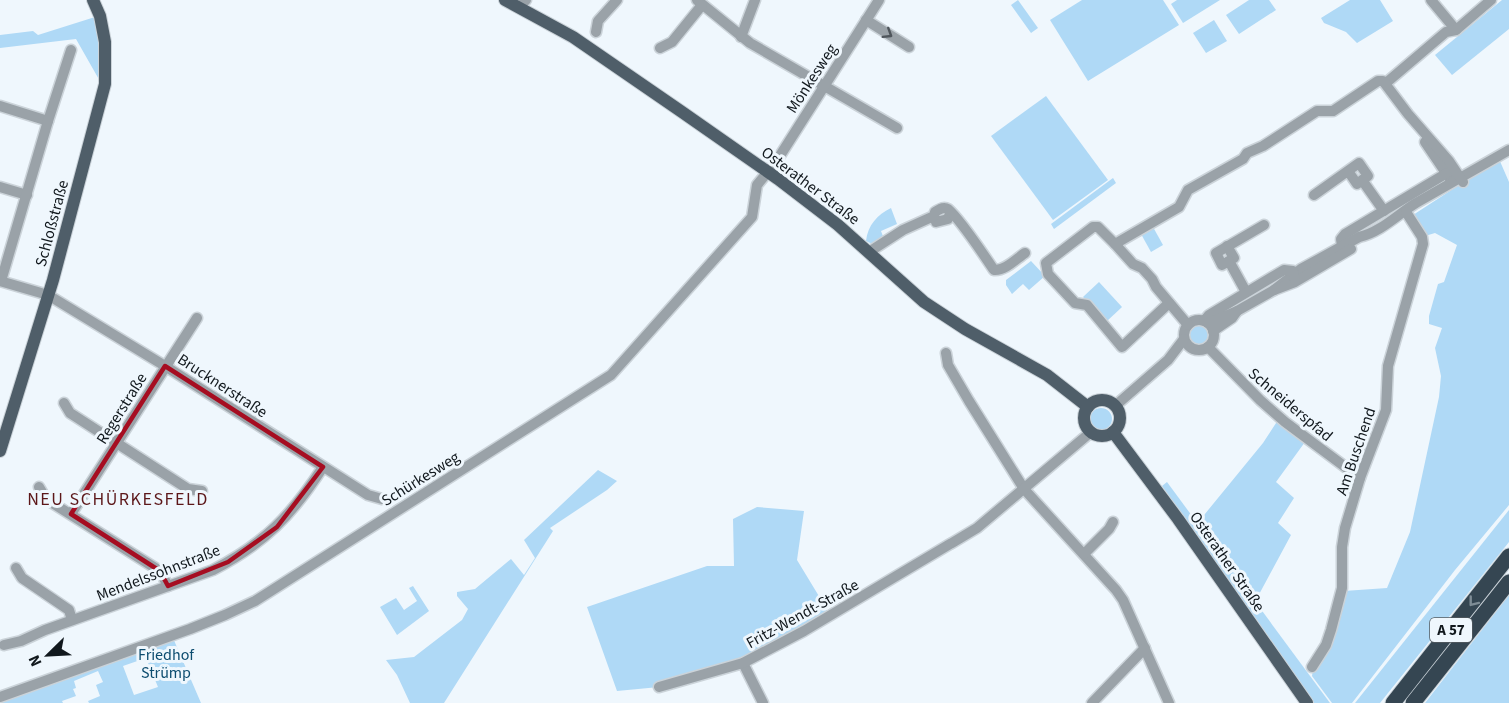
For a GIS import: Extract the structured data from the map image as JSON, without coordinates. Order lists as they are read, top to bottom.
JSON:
{
  "streets": {
    "highway": ["A 57"],
    "main road": ["Osterather Straße", "Schloßstraße"],
    "street": [
      "Mönkesweg",
      "Brucknerstraße",
      "Schneiderspfad",
      "Regerstraße",
      "Am Buschend",
      "Schürkesweg",
      "Mendelssohnstraße",
      "Fritz-Wendt-Straße"
    ]
  },
  "crossings": [
    ["Mönkesweg", "Osterather Straße"],
    ["Mönkesweg", "Schürkesweg"],
    ["Osterather Straße", "Schürkesweg"],
    ["Osterather Straße", "Fritz-Wendt-Straße"],
    ["Schloßstraße", "Brucknerstraße"],
    ["Brucknerstraße", "Regerstraße"],
    ["Brucknerstraße", "Mendelssohnstraße"],
    ["Schneiderspfad", "Am Buschend"]
  ],
  "districts": ["NEU SCHÜRKESFELD"],
  "parks": ["Friedhof Strümp"],
  "north": "bottom left"
}
